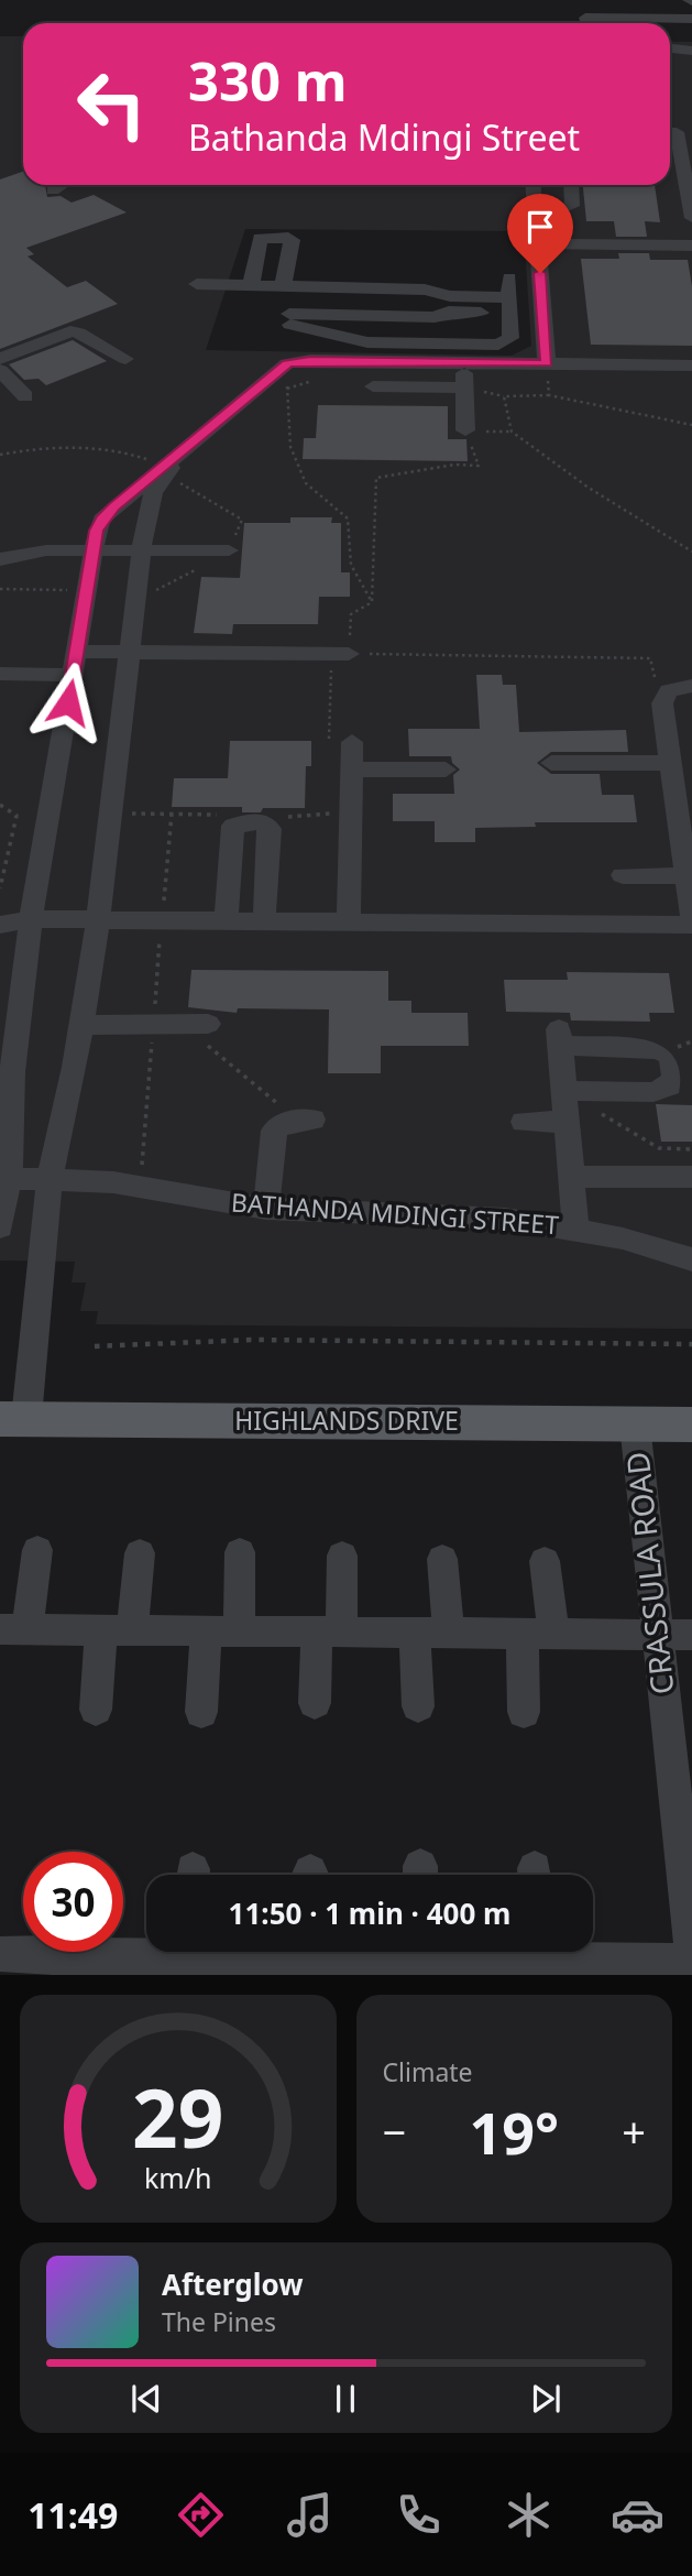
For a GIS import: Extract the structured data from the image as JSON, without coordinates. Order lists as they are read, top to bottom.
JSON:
{
  "streets": {
    "main road": ["HIGHLANDS DRIVE"],
    "street": ["BATHANDA MDINGI STREET", "CRASSULA ROAD"]
  },
  "crossings": [
    ["HIGHLANDS DRIVE", "CRASSULA ROAD"]
  ],
  "page": {
    "turn": ["330 m", "Bathanda Mdingi Street"],
    "limit": "30",
    "trip": "11:50 · 1 min · 400 m",
    "tile": "Climate",
    "heat": ["−", "19°", "+"],
    "song": ["Afterglow", "The Pines"],
    "tabs": "11:49",
    "gauge": ["29", "km/h"]
  }
}
